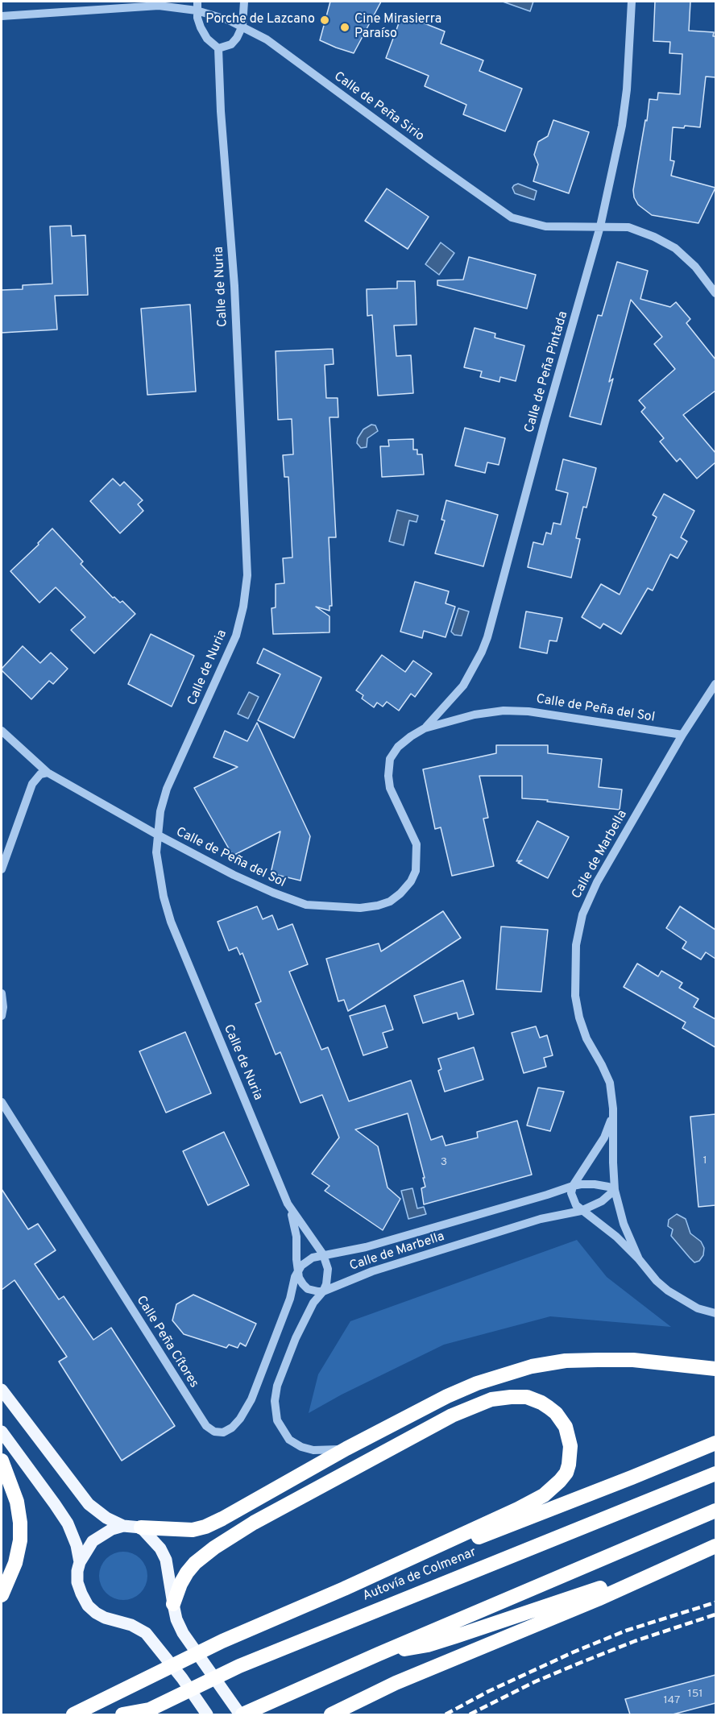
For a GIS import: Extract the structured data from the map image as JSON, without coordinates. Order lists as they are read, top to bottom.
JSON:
{
  "streets": {
    "highway": ["Autovía de Colmenar"],
    "street": [
      "Calle de Peña Sirio",
      "Calle de Nuria",
      "Calle de Peña Pintada",
      "Calle de Peña del Sol",
      "Calle de Marbella",
      "Calle Peña Cítores"
    ]
  },
  "crossings": [
    ["Calle de Peña Sirio", "Calle de Peña Pintada"],
    ["Calle de Nuria", "Calle de Peña del Sol"],
    ["Calle de Nuria", "Calle de Marbella"],
    ["Calle de Nuria", "Calle Peña Cítores"],
    ["Calle de Peña Pintada", "Calle de Peña del Sol"],
    ["Calle de Peña del Sol", "Calle de Marbella"],
    ["Calle de Marbella", "Calle Peña Cítores"]
  ],
  "places": ["Porche de Lazcano", "Cine Mirasierra Paraíso"],
  "house_numbers": [
    "1",
    "3",
    "151",
    "147"
  ]
}
